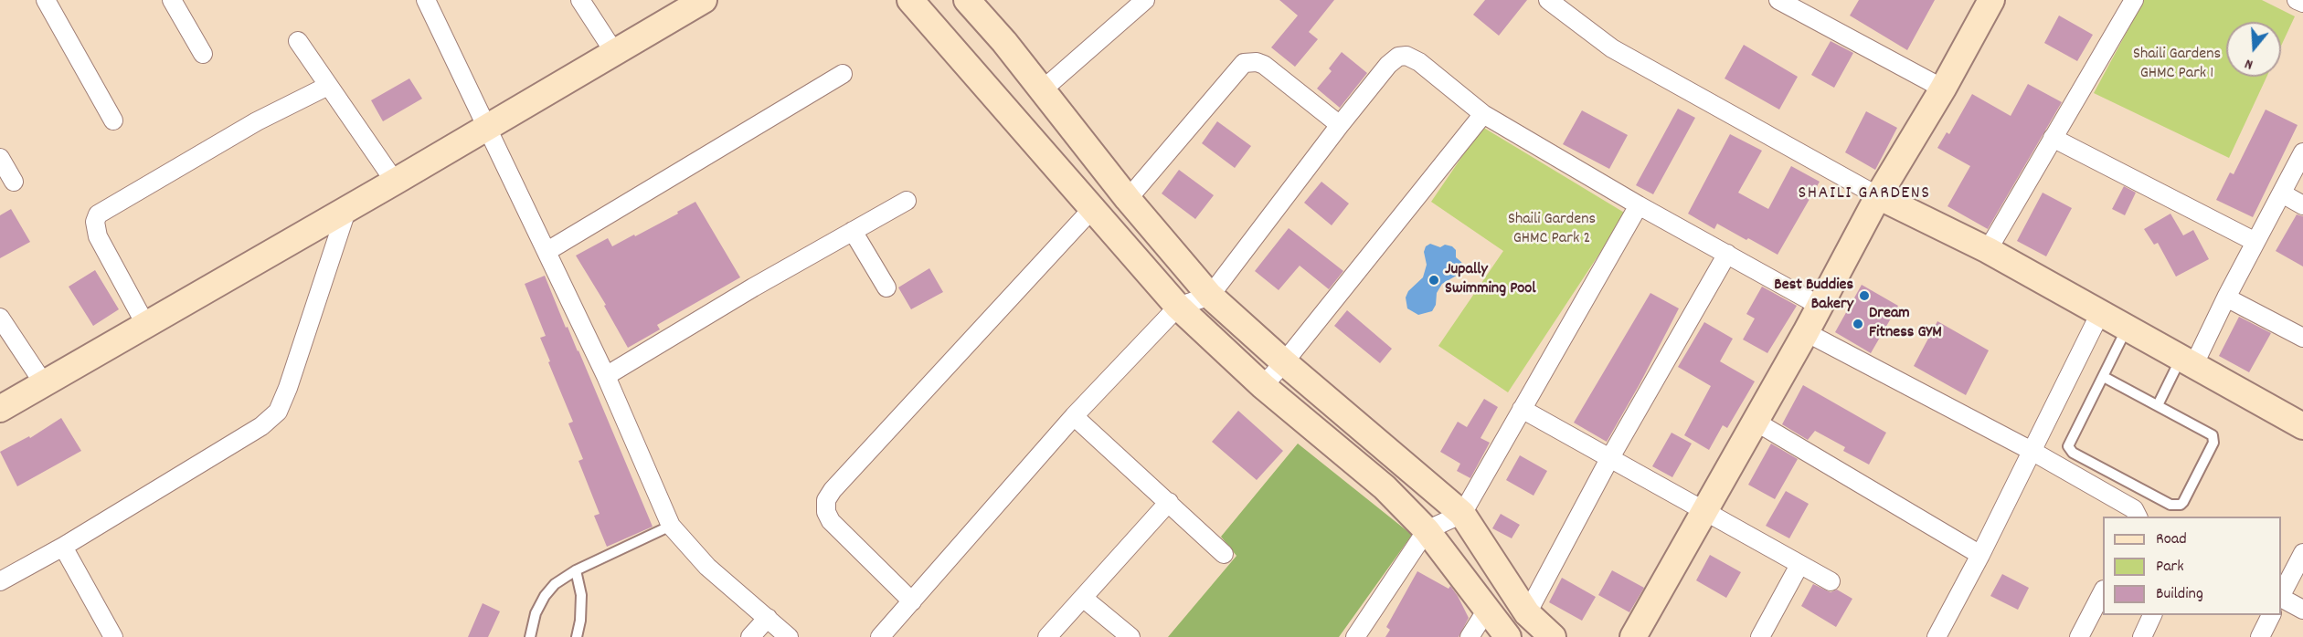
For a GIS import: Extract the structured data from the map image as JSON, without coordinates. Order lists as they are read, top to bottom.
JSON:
{
  "districts": ["SHAILI GARDENS"],
  "parks": ["Shaili Gardens GHMC Park 1", "Shaili Gardens GHMC Park 2"],
  "places": ["Jupally Swimming Pool", "Best Buddies Bakery", "Dream Fitness GYM"],
  "legend": ["Road", "Park", "Building"],
  "north": "bottom"
}
